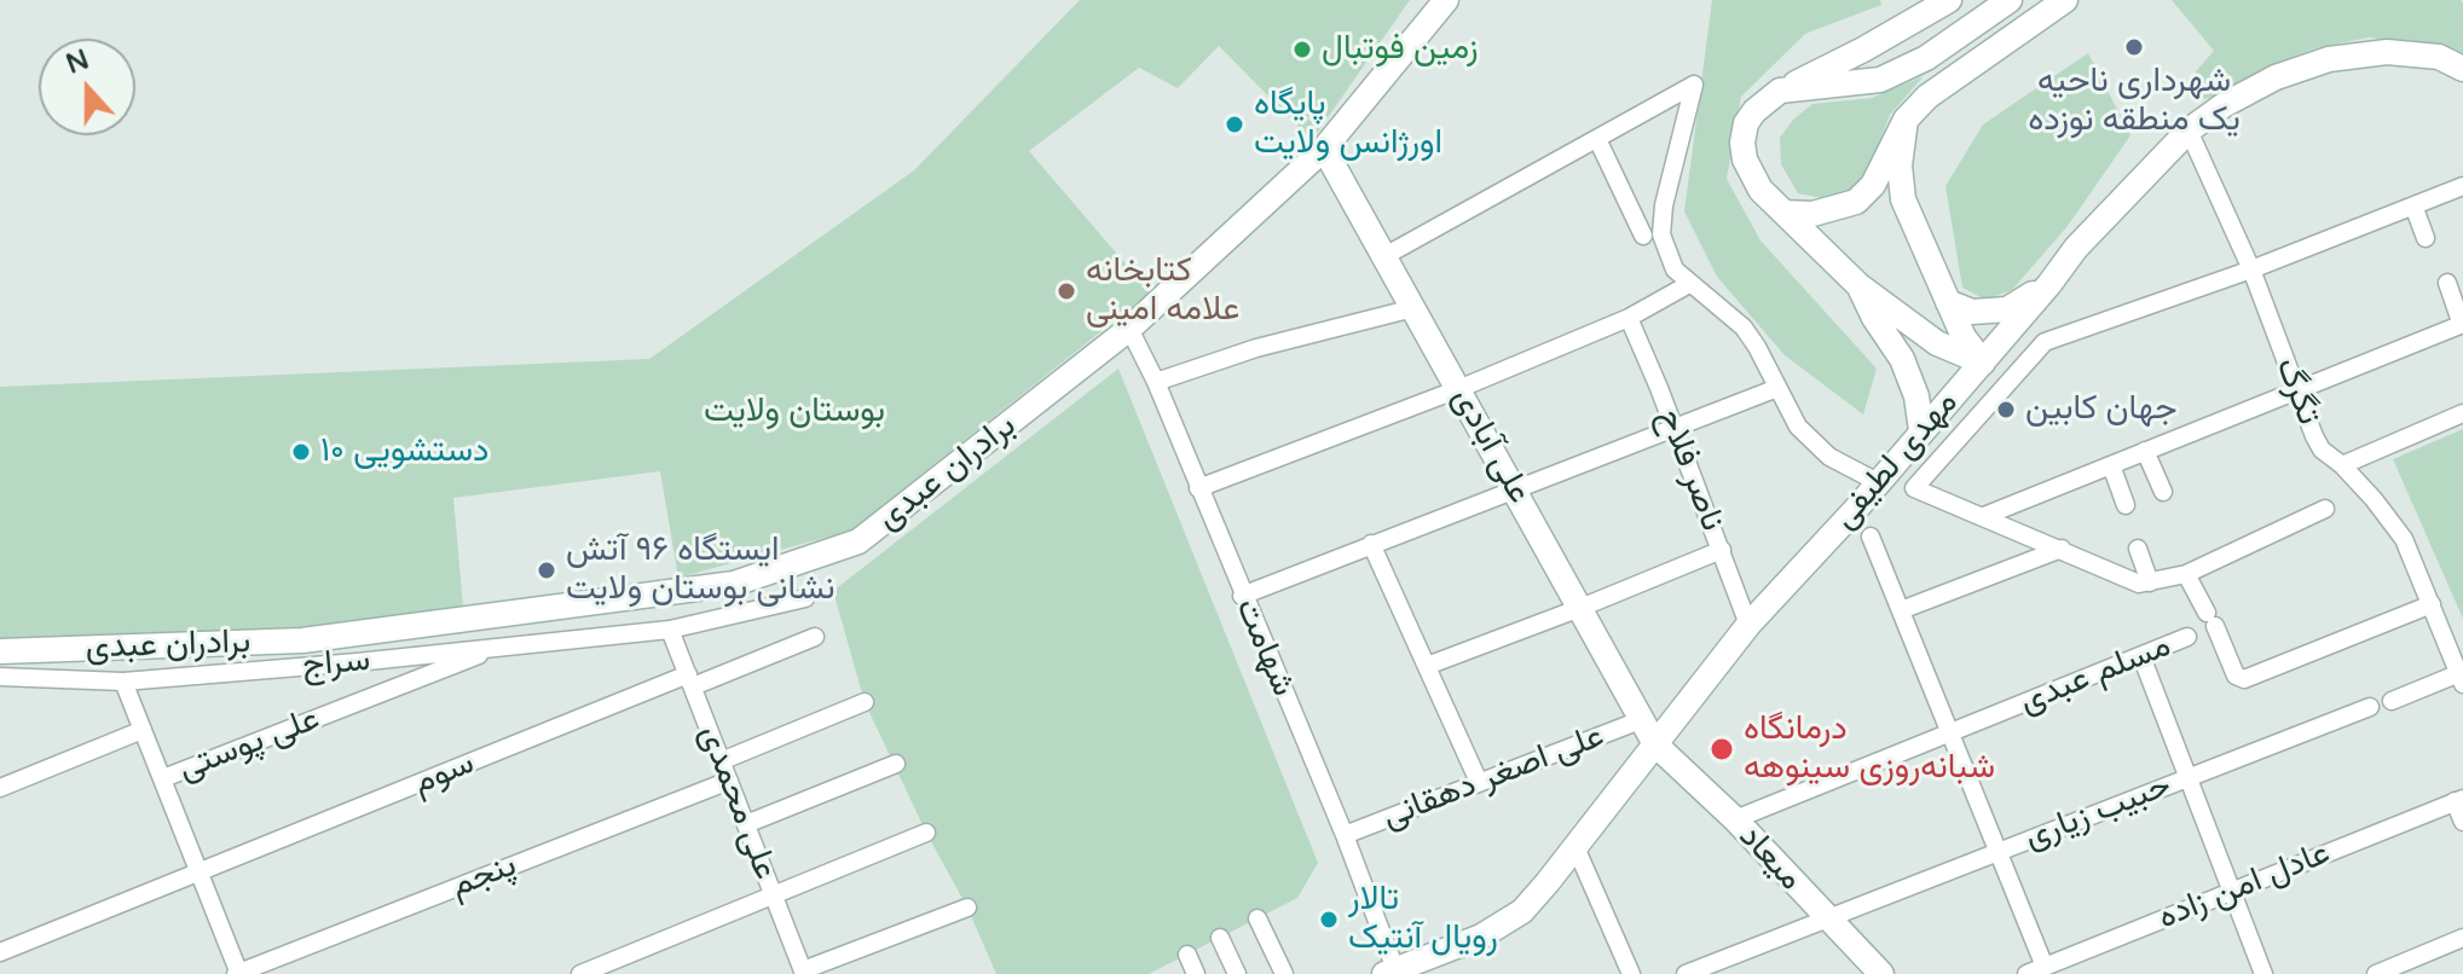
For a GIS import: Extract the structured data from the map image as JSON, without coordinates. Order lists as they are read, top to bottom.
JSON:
{
  "streets": {
    "main road": [
      "علی آبادی",
      "مهدی لطیفی",
      "برادران عبدی",
      "میعاد"
    ],
    "street": [
      "تگرگ",
      "ناصر فلاح",
      "شهامت",
      "سراج",
      "مسلم عبدی",
      "علی پوستی",
      "سوم",
      "علی اصغر دهقانی",
      "علی محمدی",
      "حبیب زیاری",
      "پنجم",
      "عادل امن زاده"
    ]
  },
  "crossings": [
    ["تگرگ", "مهدی لطیفی"],
    ["علی آبادی", "مهدی لطیفی"],
    ["علی آبادی", "برادران عبدی"],
    ["علی آبادی", "علی اصغر دهقانی"],
    ["علی آبادی", "میعاد"],
    ["مهدی لطیفی", "ناصر فلاح"],
    ["مهدی لطیفی", "شهامت"],
    ["مهدی لطیفی", "میعاد"],
    ["برادران عبدی", "شهامت"],
    ["شهامت", "علی اصغر دهقانی"],
    ["سراج", "علی پوستی"],
    ["سراج", "علی محمدی"],
    ["مسلم عبدی", "میعاد"],
    ["سوم", "علی محمدی"],
    ["علی محمدی", "پنجم"],
    ["حبیب زیاری", "میعاد"]
  ],
  "parks": ["بوستان ولایت"],
  "places": [
    "شهرداری ناحیه یک منطقه نوزده",
    "زمین فوتبال",
    "پایگاه اورژانس ولایت",
    "کتابخانه علامه امینی",
    "جهان کابین",
    "دستشویی ۱۰",
    "ایستگاه ۹۶ آتش نشانی بوستان ولایت",
    "درمانگاه شبانه‌روزی سینوهه",
    "تالار رویال آنتیک"
  ],
  "north": "top"
}
